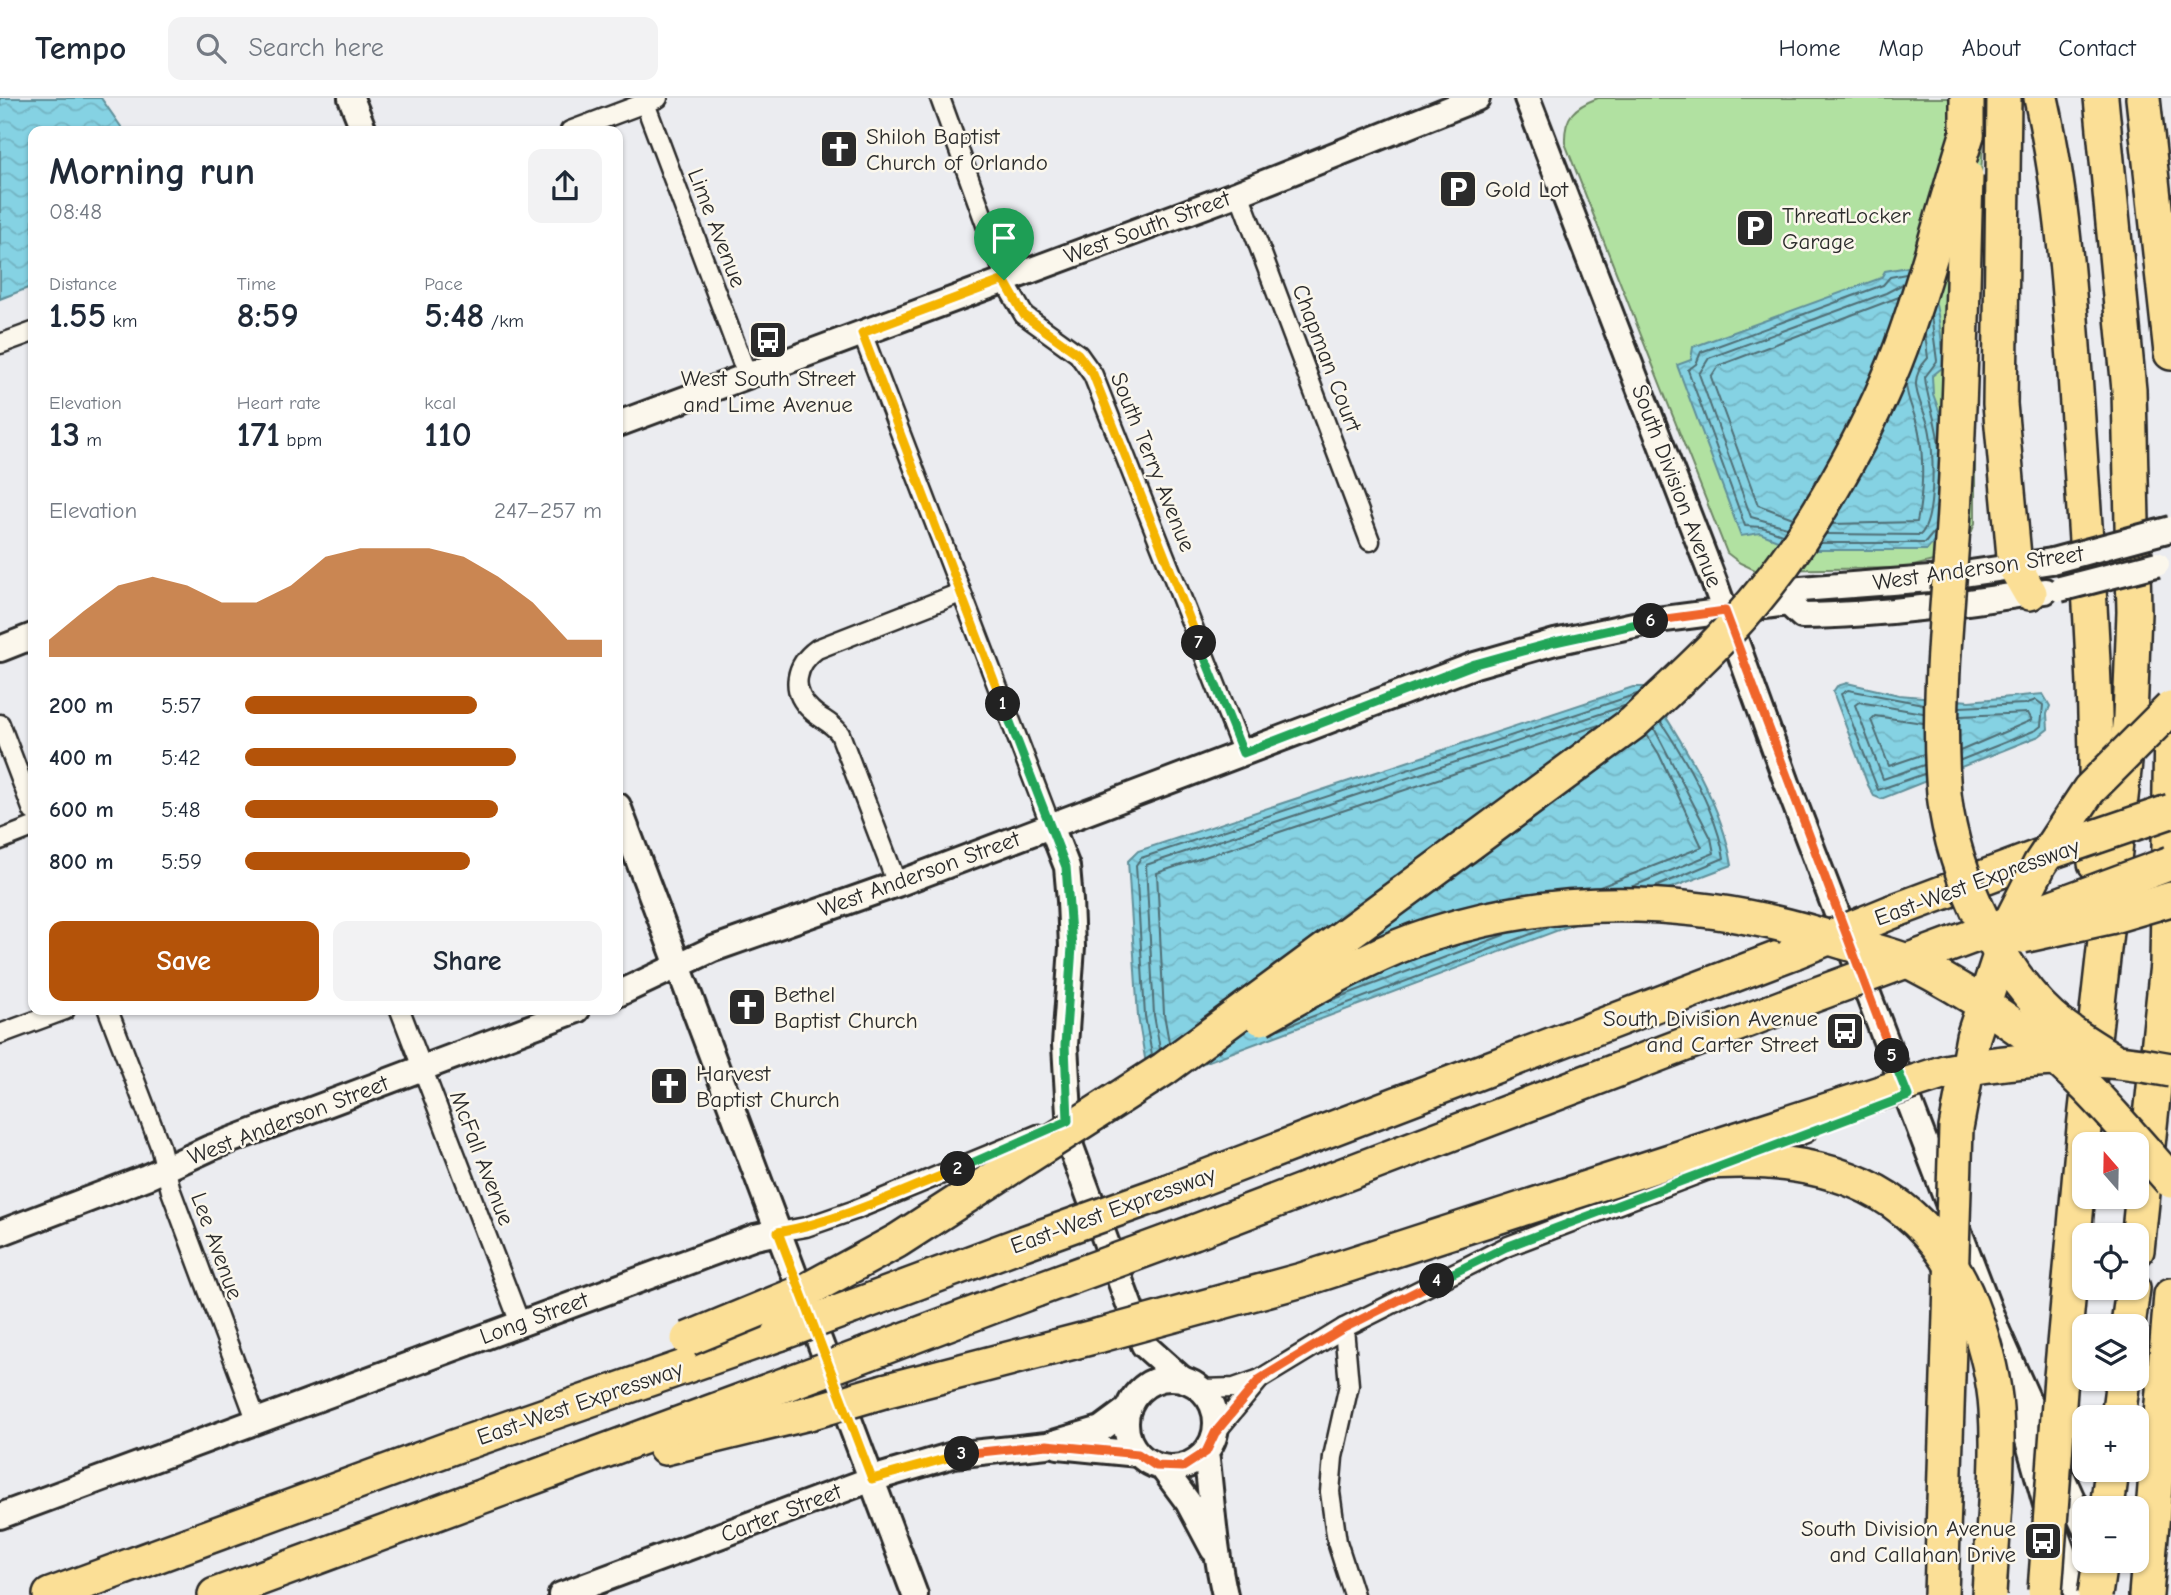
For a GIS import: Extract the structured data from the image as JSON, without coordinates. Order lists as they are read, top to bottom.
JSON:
{
  "streets": {
    "highway": ["East-West Expressway"],
    "street": [
      "West South Street",
      "Lime Avenue",
      "Chapman Court",
      "South Terry Avenue",
      "South Division Avenue",
      "West Anderson Street",
      "McFall Avenue",
      "Lee Avenue",
      "Long Street",
      "Carter Street"
    ]
  },
  "crossings": [
    ["West South Street", "Lime Avenue"],
    ["West South Street", "Chapman Court"],
    ["West South Street", "South Terry Avenue"],
    ["South Terry Avenue", "West Anderson Street"],
    ["South Division Avenue", "West Anderson Street"],
    ["West Anderson Street", "McFall Avenue"],
    ["West Anderson Street", "Lee Avenue"],
    ["McFall Avenue", "Long Street"],
    ["Lee Avenue", "Long Street"]
  ],
  "places": {
    "church": ["Shiloh Baptist Church of Orlando", "Bethel Baptist Church", "Harvest Baptist Church"],
    "parking": ["Gold Lot", "ThreatLocker Garage"],
    "bus stop": ["West South Street and Lime Avenue", "South Division Avenue and Carter Street", "South Division Avenue and Callahan Drive"]
  },
  "north": "top",
  "page": {
    "header": "Tempo",
    "search": "Search here",
    "nav": [
      "Home",
      "Map",
      "About",
      "Contact"
    ],
    "heading": ["Morning run", "08:48"],
    "stats": [
      ["Distance", "1.55 km"],
      ["Time", "8:59"],
      ["Pace", "5:48 /km"],
      ["Elevation", "13 m"],
      ["Heart rate", "171 bpm"],
      ["kcal", "110"]
    ],
    "chart": ["Elevation", "247–257 m"],
    "pins": [
      "6",
      "7",
      "1",
      "5",
      "2",
      "4",
      "3"
    ],
    "list": [
      {
        "name": "200 m",
        "note": "5:57"
      },
      {
        "name": "400 m",
        "note": "5:42"
      },
      {
        "name": "600 m",
        "note": "5:48"
      },
      {
        "name": "800 m",
        "note": "5:59"
      }
    ],
    "buttons": ["Save", "Share"],
    "map_buttons": ["+", "−"]
  }
}
